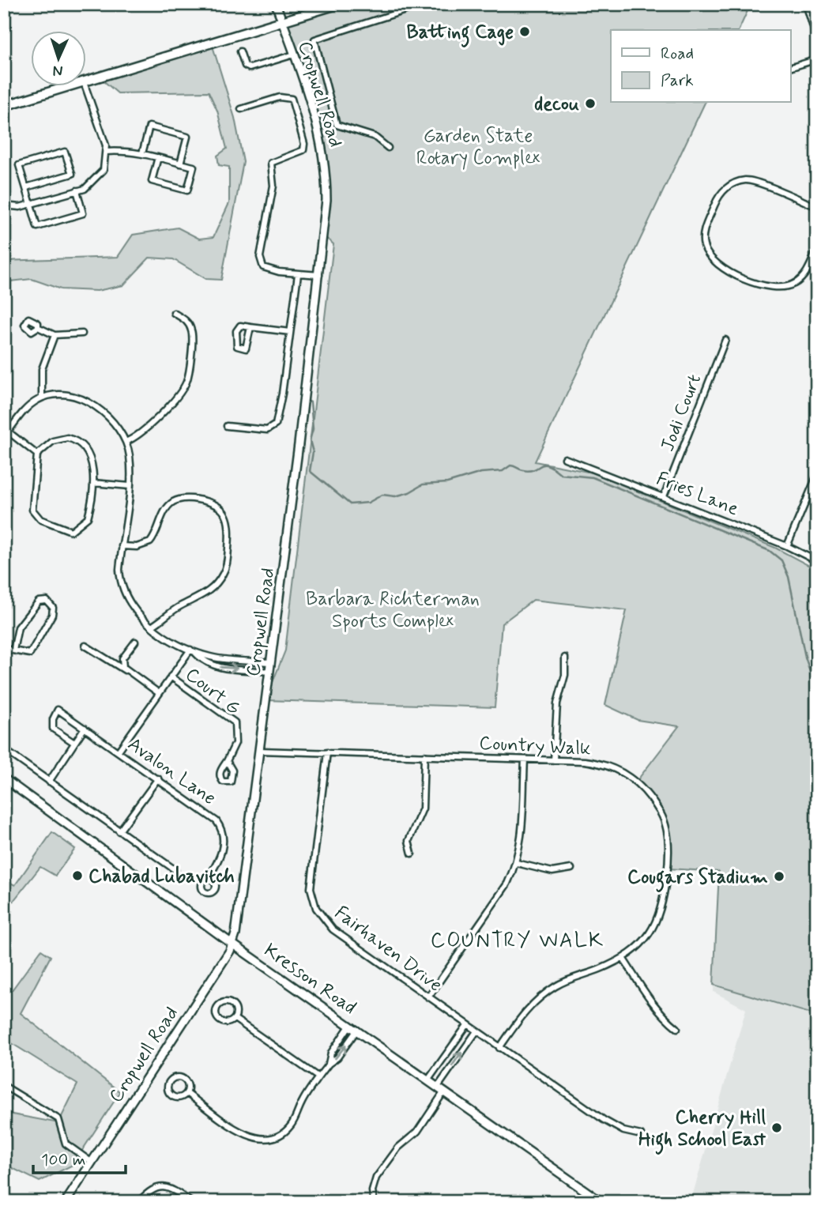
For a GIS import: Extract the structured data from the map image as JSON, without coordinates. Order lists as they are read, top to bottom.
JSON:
{
  "streets": {
    "street": [
      "Cropwell Road",
      "Jodi Court",
      "Fries Lane",
      "Court G",
      "Country Walk",
      "Avalon Lane",
      "Fairhaven Drive",
      "Kresson Road"
    ]
  },
  "crossings": [
    ["Cropwell Road", "Country Walk"],
    ["Cropwell Road", "Kresson Road"],
    ["Jodi Court", "Fries Lane"],
    ["Country Walk", "Fairhaven Drive"]
  ],
  "districts": ["COUNTRY WALK"],
  "parks": ["Garden State Rotary Complex", "Barbara Richterman Sports Complex"],
  "places": [
    "Batting Cage",
    "decou",
    "Chabad Lubavitch",
    "Cougars Stadium",
    "Cherry Hill High School East"
  ],
  "legend": ["Road", "Park"],
  "scale_bar": "100 m",
  "north": "bottom"
}
